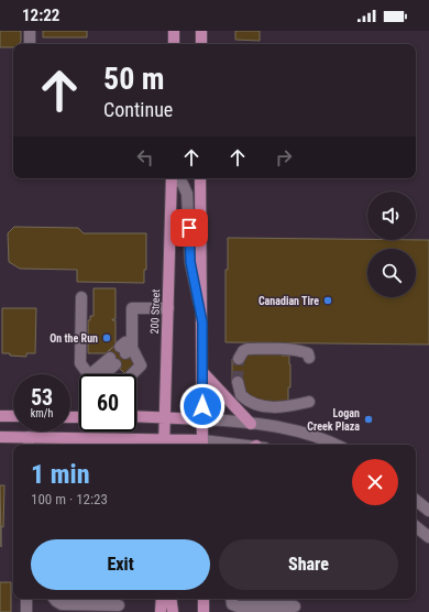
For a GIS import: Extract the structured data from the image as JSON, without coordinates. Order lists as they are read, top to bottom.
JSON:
{
  "streets": {
    "main road": ["200 Street"]
  },
  "places": ["Canadian Tire", "On the Run", "Logan Creek Plaza"],
  "page": {
    "status": "12:22",
    "turn": ["50 m", "Continue"],
    "speed": "53 km/h",
    "limit": "60",
    "heading": ["1 min", "100 m · 12:23"],
    "buttons": ["Exit", "Share"]
  }
}
